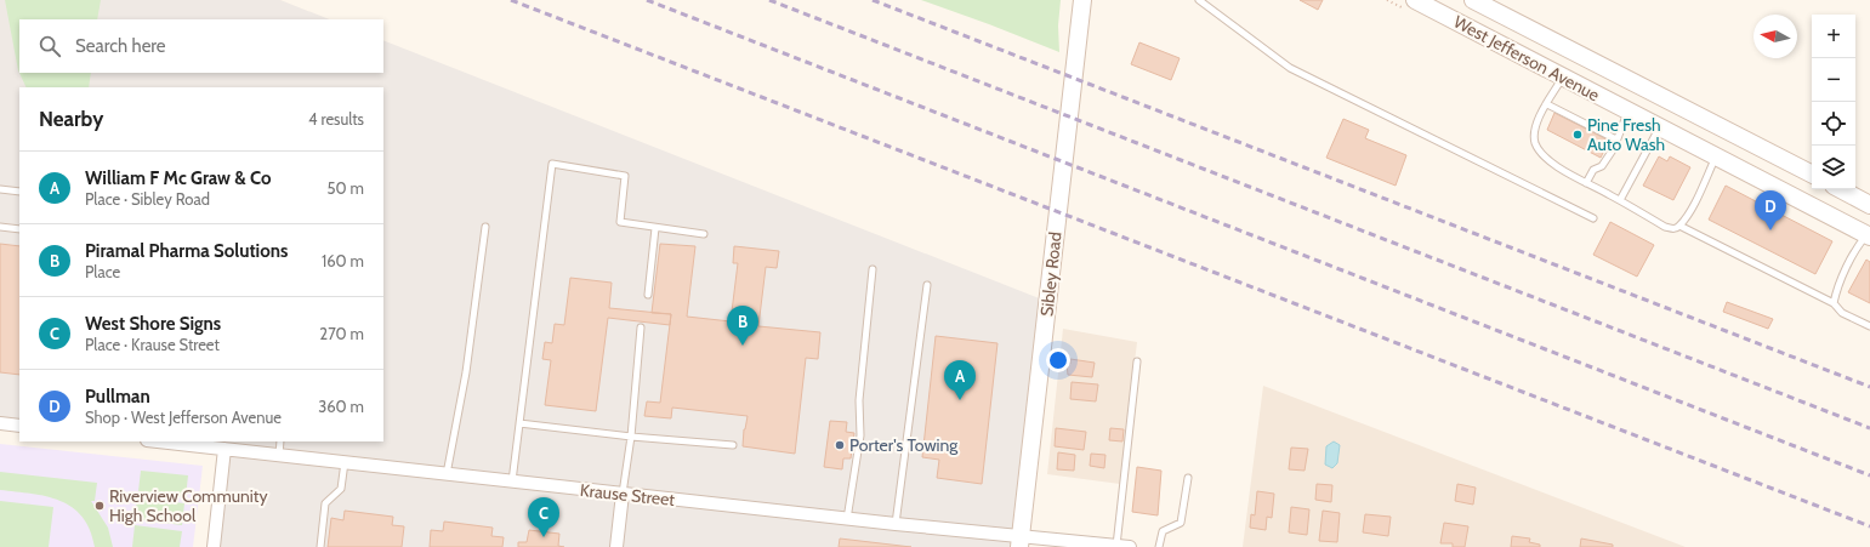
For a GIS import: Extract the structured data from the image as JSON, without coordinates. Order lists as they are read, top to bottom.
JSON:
{
  "streets": {
    "main road": ["West Jefferson Avenue", "Sibley Road"],
    "street": ["Krause Street"]
  },
  "crossings": [
    ["Sibley Road", "Krause Street"]
  ],
  "places": ["Pine Fresh Auto Wash", "Porter's Towing", "Riverview Community High School"],
  "north": "left",
  "page": {
    "map_buttons": ["+", "−"],
    "search": "Search here",
    "heading": ["Nearby", "4 results"],
    "list": [
      {
        "mark": "A",
        "name": "William F Mc Graw & Co",
        "note": "Place · Sibley Road",
        "value": "50 m"
      },
      {
        "mark": "B",
        "name": "Piramal Pharma Solutions",
        "note": "Place",
        "value": "160 m"
      },
      {
        "mark": "C",
        "name": "West Shore Signs",
        "note": "Place · Krause Street",
        "value": "270 m"
      },
      {
        "mark": "D",
        "name": "Pullman",
        "note": "Shop · West Jefferson Avenue",
        "value": "360 m"
      }
    ],
    "pins": [
      "D",
      "B",
      "A",
      "C"
    ]
  }
}
